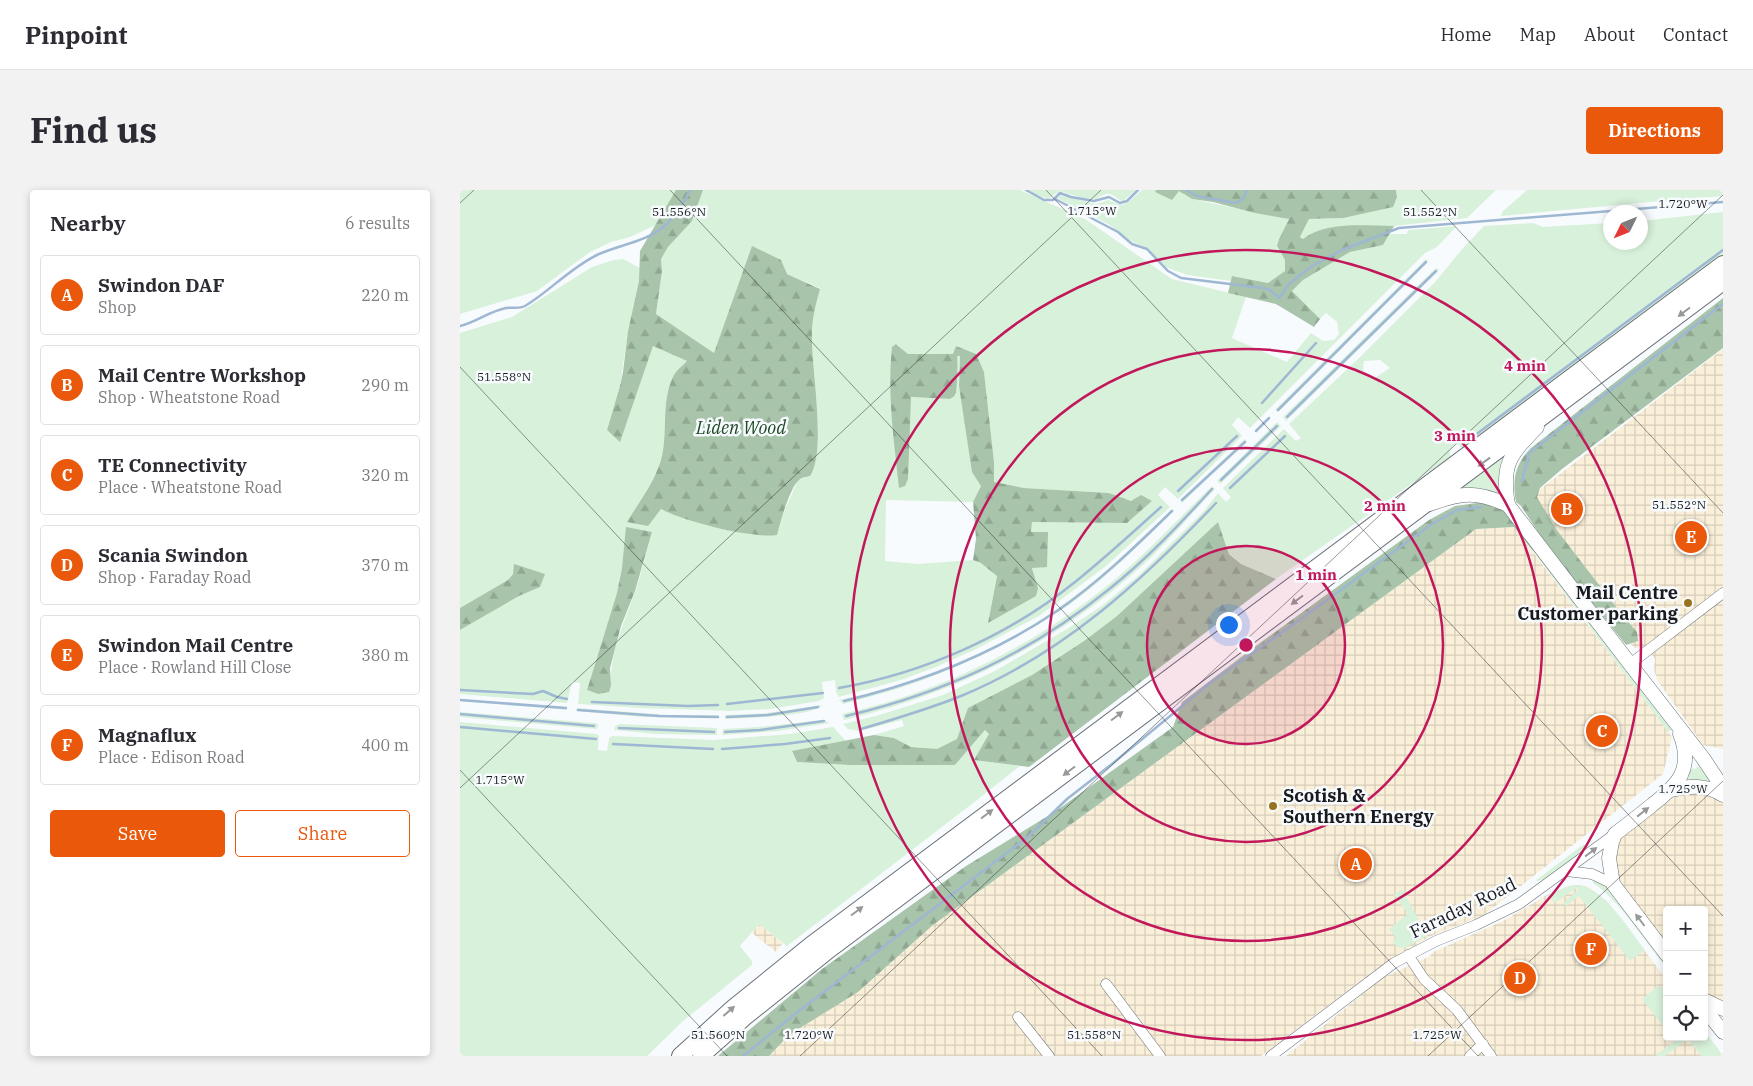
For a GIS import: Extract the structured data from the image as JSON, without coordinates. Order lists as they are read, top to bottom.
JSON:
{
  "streets": {
    "main road": ["Faraday Road"]
  },
  "parks": ["Liden Wood"],
  "places": ["Mail Centre Customer parking", "Scotish & Southern Energy"],
  "north": "bottom left",
  "page": {
    "header": "Pinpoint",
    "nav": [
      "Home",
      "Map",
      "About",
      "Contact"
    ],
    "title": "Find us",
    "buttons": [
      "Directions",
      ["Save", "Share"]
    ],
    "heading": ["Nearby", "6 results"],
    "list": [
      {
        "mark": "A",
        "name": "Swindon DAF",
        "note": "Shop",
        "value": "220 m"
      },
      {
        "mark": "B",
        "name": "Mail Centre Workshop",
        "note": "Shop · Wheatstone Road",
        "value": "290 m"
      },
      {
        "mark": "C",
        "name": "TE Connectivity",
        "note": "Place · Wheatstone Road",
        "value": "320 m"
      },
      {
        "mark": "D",
        "name": "Scania Swindon",
        "note": "Shop · Faraday Road",
        "value": "370 m"
      },
      {
        "mark": "E",
        "name": "Swindon Mail Centre",
        "note": "Place · Rowland Hill Close",
        "value": "380 m"
      },
      {
        "mark": "F",
        "name": "Magnaflux",
        "note": "Place · Edison Road",
        "value": "400 m"
      }
    ],
    "pins": [
      "B",
      "E",
      "C",
      "A",
      "F",
      "D"
    ],
    "map_buttons": ["+", "−"]
  },
  "coordinates": [
    "1.720°W",
    "1.715°W",
    "51.556°N",
    "51.552°N",
    "51.558°N",
    "1.725°W",
    "51.560°N"
  ],
  "rings": [
    "4 min",
    "3 min",
    "2 min",
    "1 min"
  ]
}
